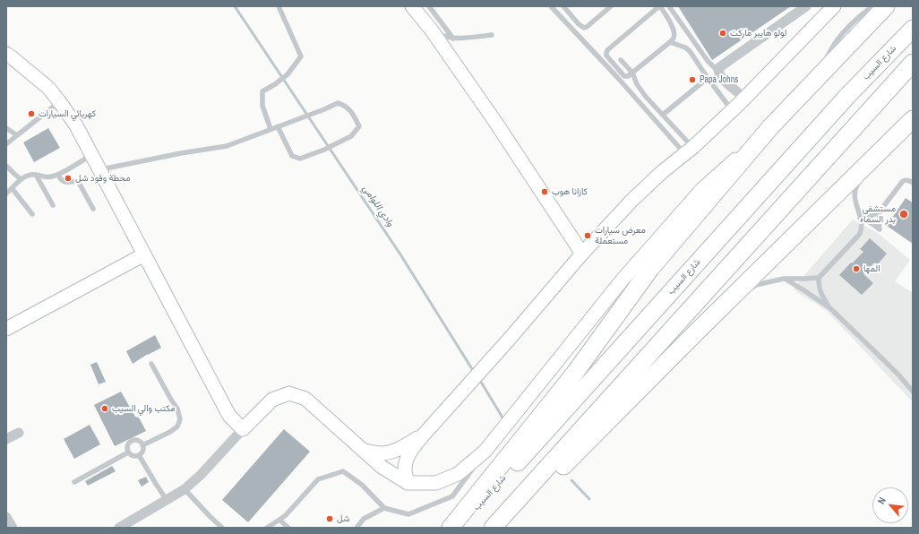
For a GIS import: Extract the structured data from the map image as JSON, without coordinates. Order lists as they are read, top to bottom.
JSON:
{
  "streets": {
    "highway": ["شارع السيب"]
  },
  "water": ["وادي اللوامي"],
  "places": [
    "لولو هايبر ماركت",
    "Papa Johns",
    "كهربائي السيارات",
    "محطة وقود شل",
    "كازانا هوب",
    "مستشفى بدر السماء",
    "معرض سيارات مستعملة",
    "المها",
    "مكتب والي السيب",
    "شل"
  ],
  "north": "top left"
}
